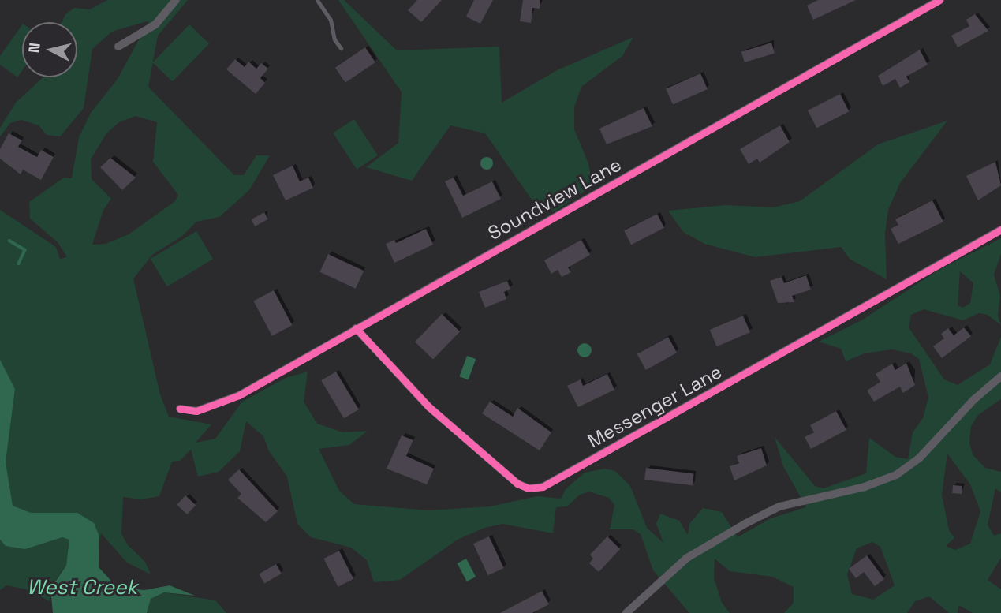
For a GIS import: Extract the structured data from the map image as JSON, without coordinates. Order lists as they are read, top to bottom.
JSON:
{
  "streets": {
    "street": ["Soundview Lane", "Messenger Lane"]
  },
  "crossings": [
    ["Soundview Lane", "Messenger Lane"]
  ],
  "water": ["West Creek"],
  "north": "left"
}
